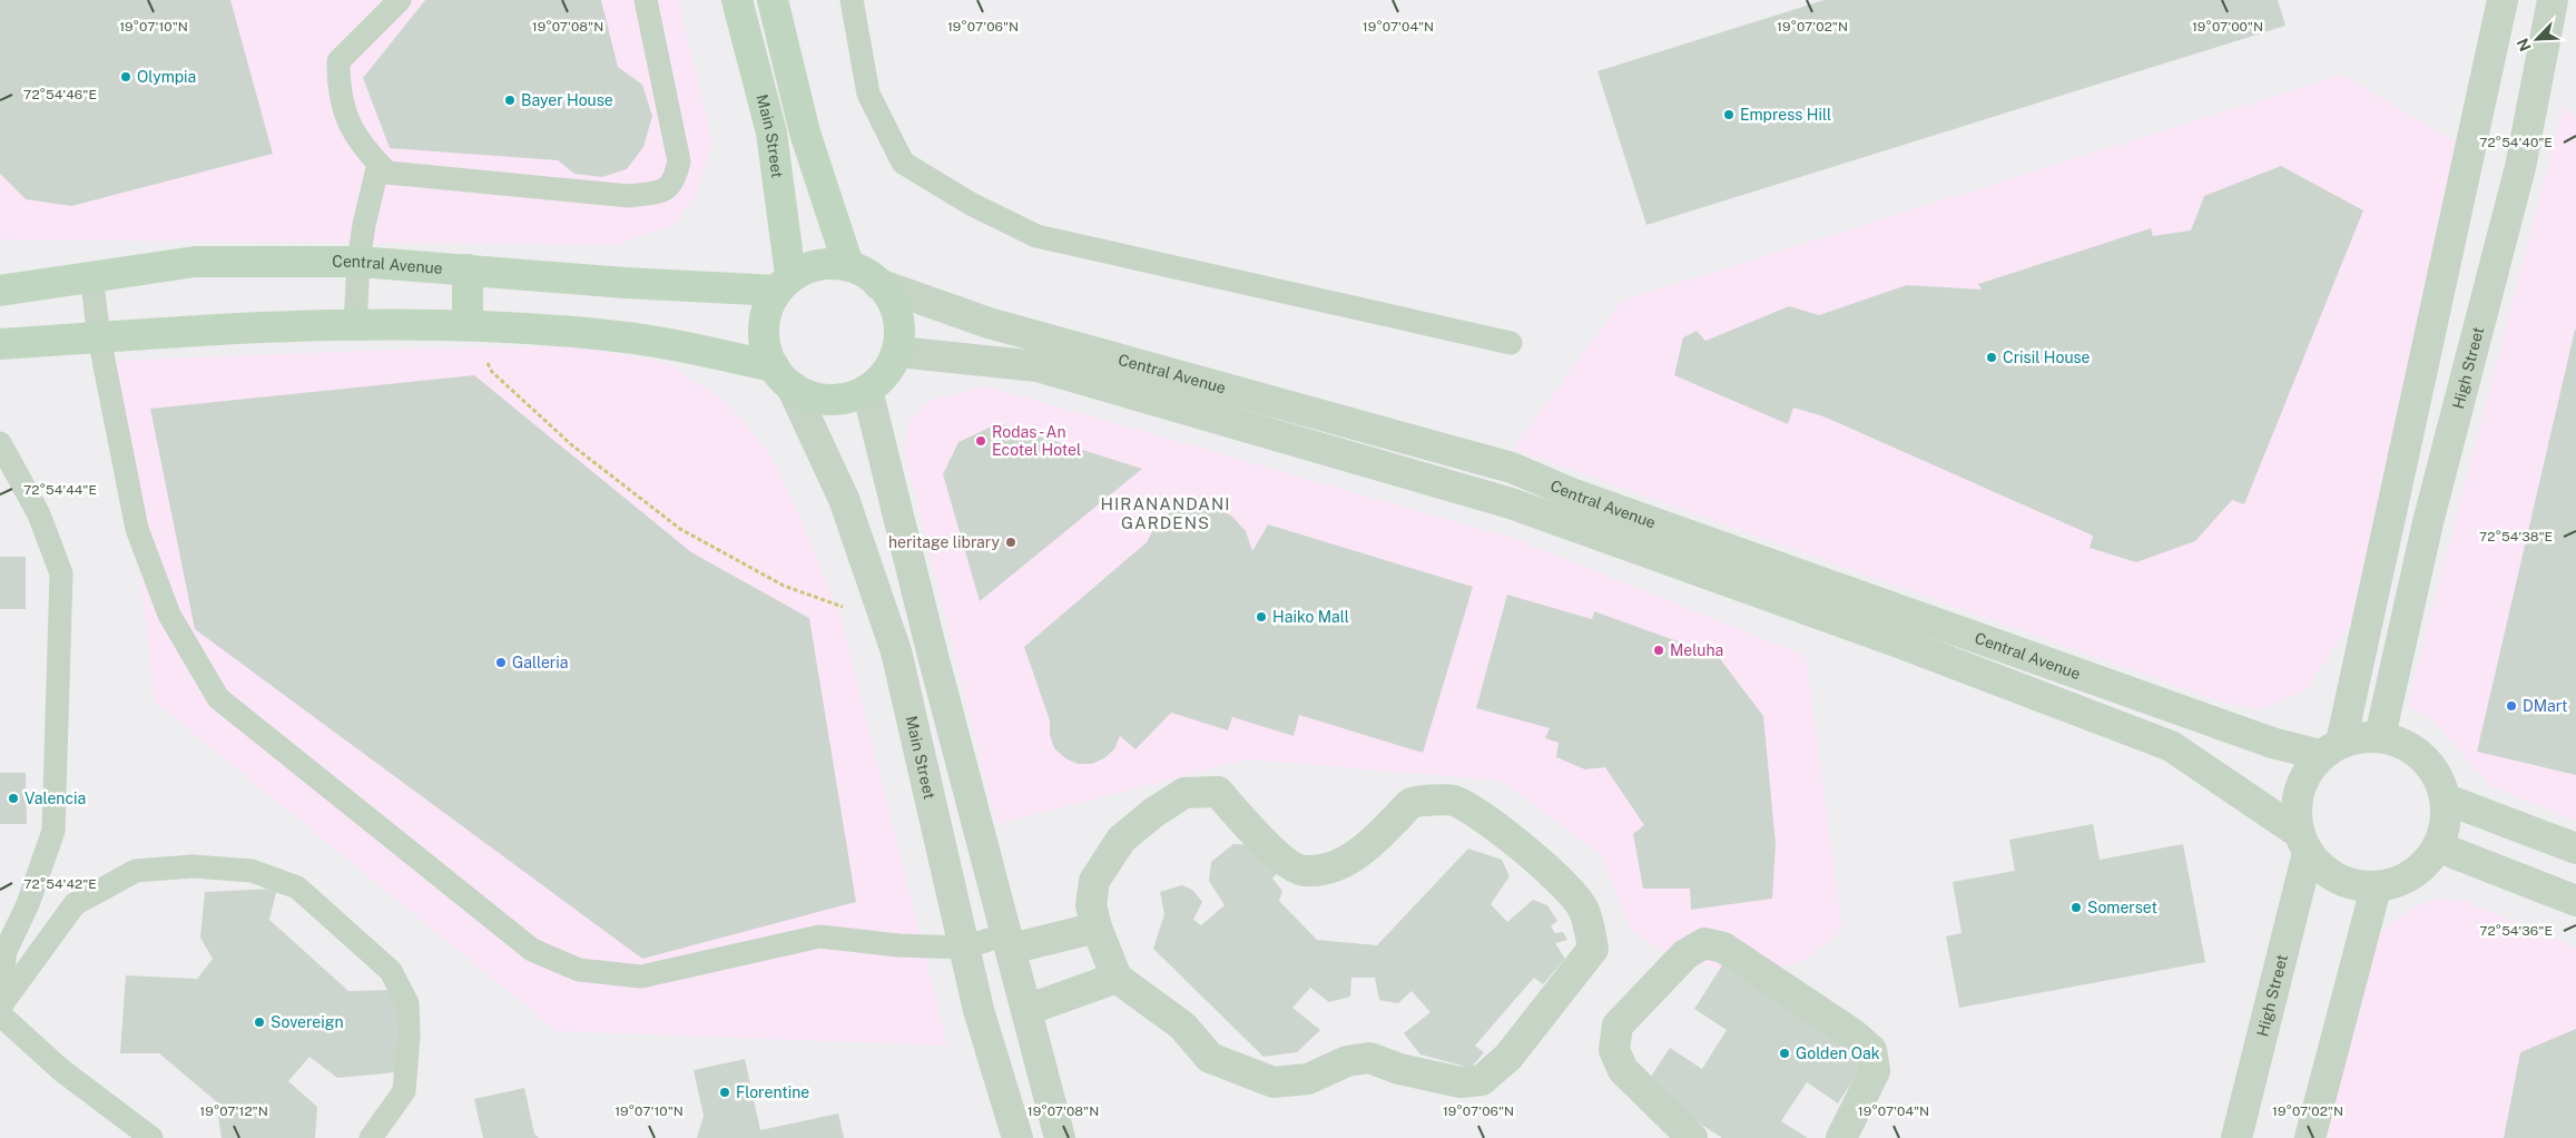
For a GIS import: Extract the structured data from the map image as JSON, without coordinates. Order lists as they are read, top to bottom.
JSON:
{
  "streets": {
    "main road": ["Main Street", "Central Avenue"],
    "street": ["High Street"]
  },
  "crossings": [
    ["Main Street", "Central Avenue"],
    ["Central Avenue", "High Street"]
  ],
  "districts": ["HIRANANDANI GARDENS"],
  "places": [
    "Olympia",
    "Bayer House",
    "Empress Hill",
    "Crisil House",
    "Rodas - An Ecotel Hotel",
    "heritage library",
    "Haiko Mall",
    "Meluha",
    "Galleria",
    "DMart",
    "Valencia",
    "Somerset",
    "Sovereign",
    "Golden Oak",
    "Florentine"
  ],
  "north": "bottom left",
  "coordinates": [
    "19°07'10\"N",
    "19°07'08\"N",
    "19°07'06\"N",
    "19°07'04\"N",
    "19°07'02\"N",
    "19°07'00\"N",
    "72°54'46\"E",
    "72°54'40\"E",
    "72°54'44\"E",
    "72°54'38\"E",
    "72°54'42\"E",
    "72°54'36\"E",
    "19°07'12\"N"
  ]
}
